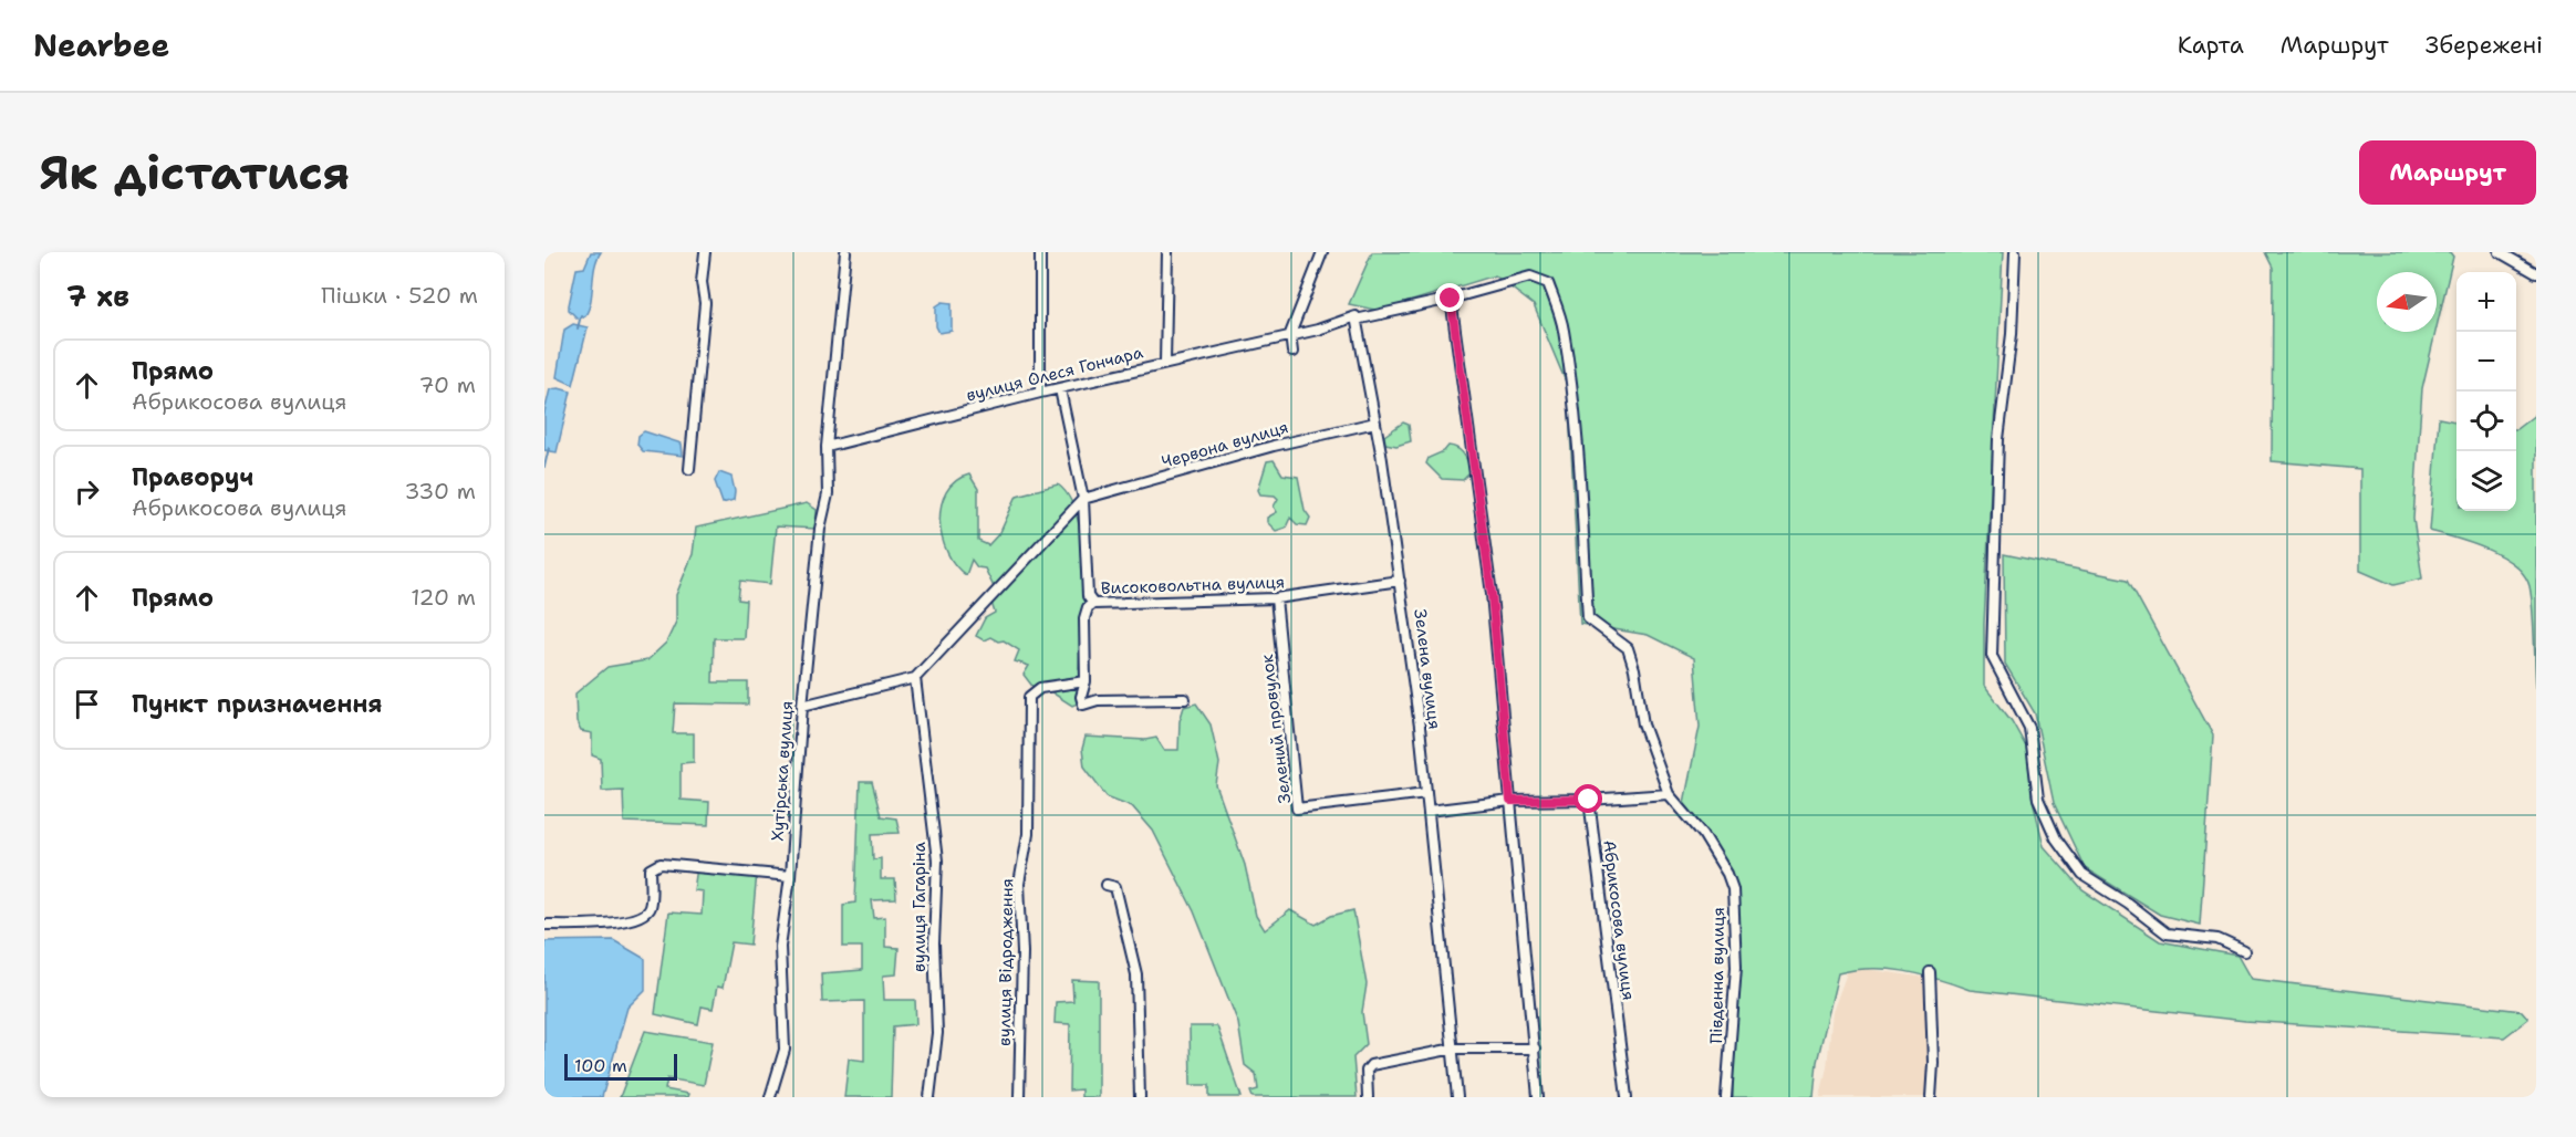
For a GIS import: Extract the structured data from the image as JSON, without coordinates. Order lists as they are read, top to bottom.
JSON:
{
  "streets": {
    "street": [
      "вулиця Олеся Гончара",
      "Червона вулиця",
      "Високовольтна вулиця",
      "Зелена вулиця",
      "Зелений провулок",
      "Хутірська вулиця",
      "вулиця Гагаріна",
      "Абрикосова вулиця",
      "вулиця Відродження",
      "Південна вулиця"
    ]
  },
  "crossings": [
    ["вулиця Олеся Гончара", "Високовольтна вулиця"],
    ["вулиця Олеся Гончара", "Хутірська вулиця"],
    ["Червона вулиця", "Високовольтна вулиця"],
    ["Червона вулиця", "Зелена вулиця"],
    ["Високовольтна вулиця", "Зелена вулиця"],
    ["Високовольтна вулиця", "Зелений провулок"],
    ["Зелена вулиця", "Зелений провулок"]
  ],
  "scale_bar": "100 m",
  "north": "left",
  "page": {
    "header": "Nearbee",
    "nav": ["Карта", "Маршрут", "Збережені"],
    "buttons": "Маршрут",
    "title": "Як дістатися",
    "heading": ["7 хв", "Пішки · 520 m"],
    "map_buttons": ["+", "−"],
    "list": [
      ["Прямо", "Абрикосова вулиця", "70 m"],
      ["Праворуч", "Абрикосова вулиця", "330 m"],
      ["Прямо", "120 m"],
      "Пункт призначення"
    ],
    "scale": "100 m"
  }
}
